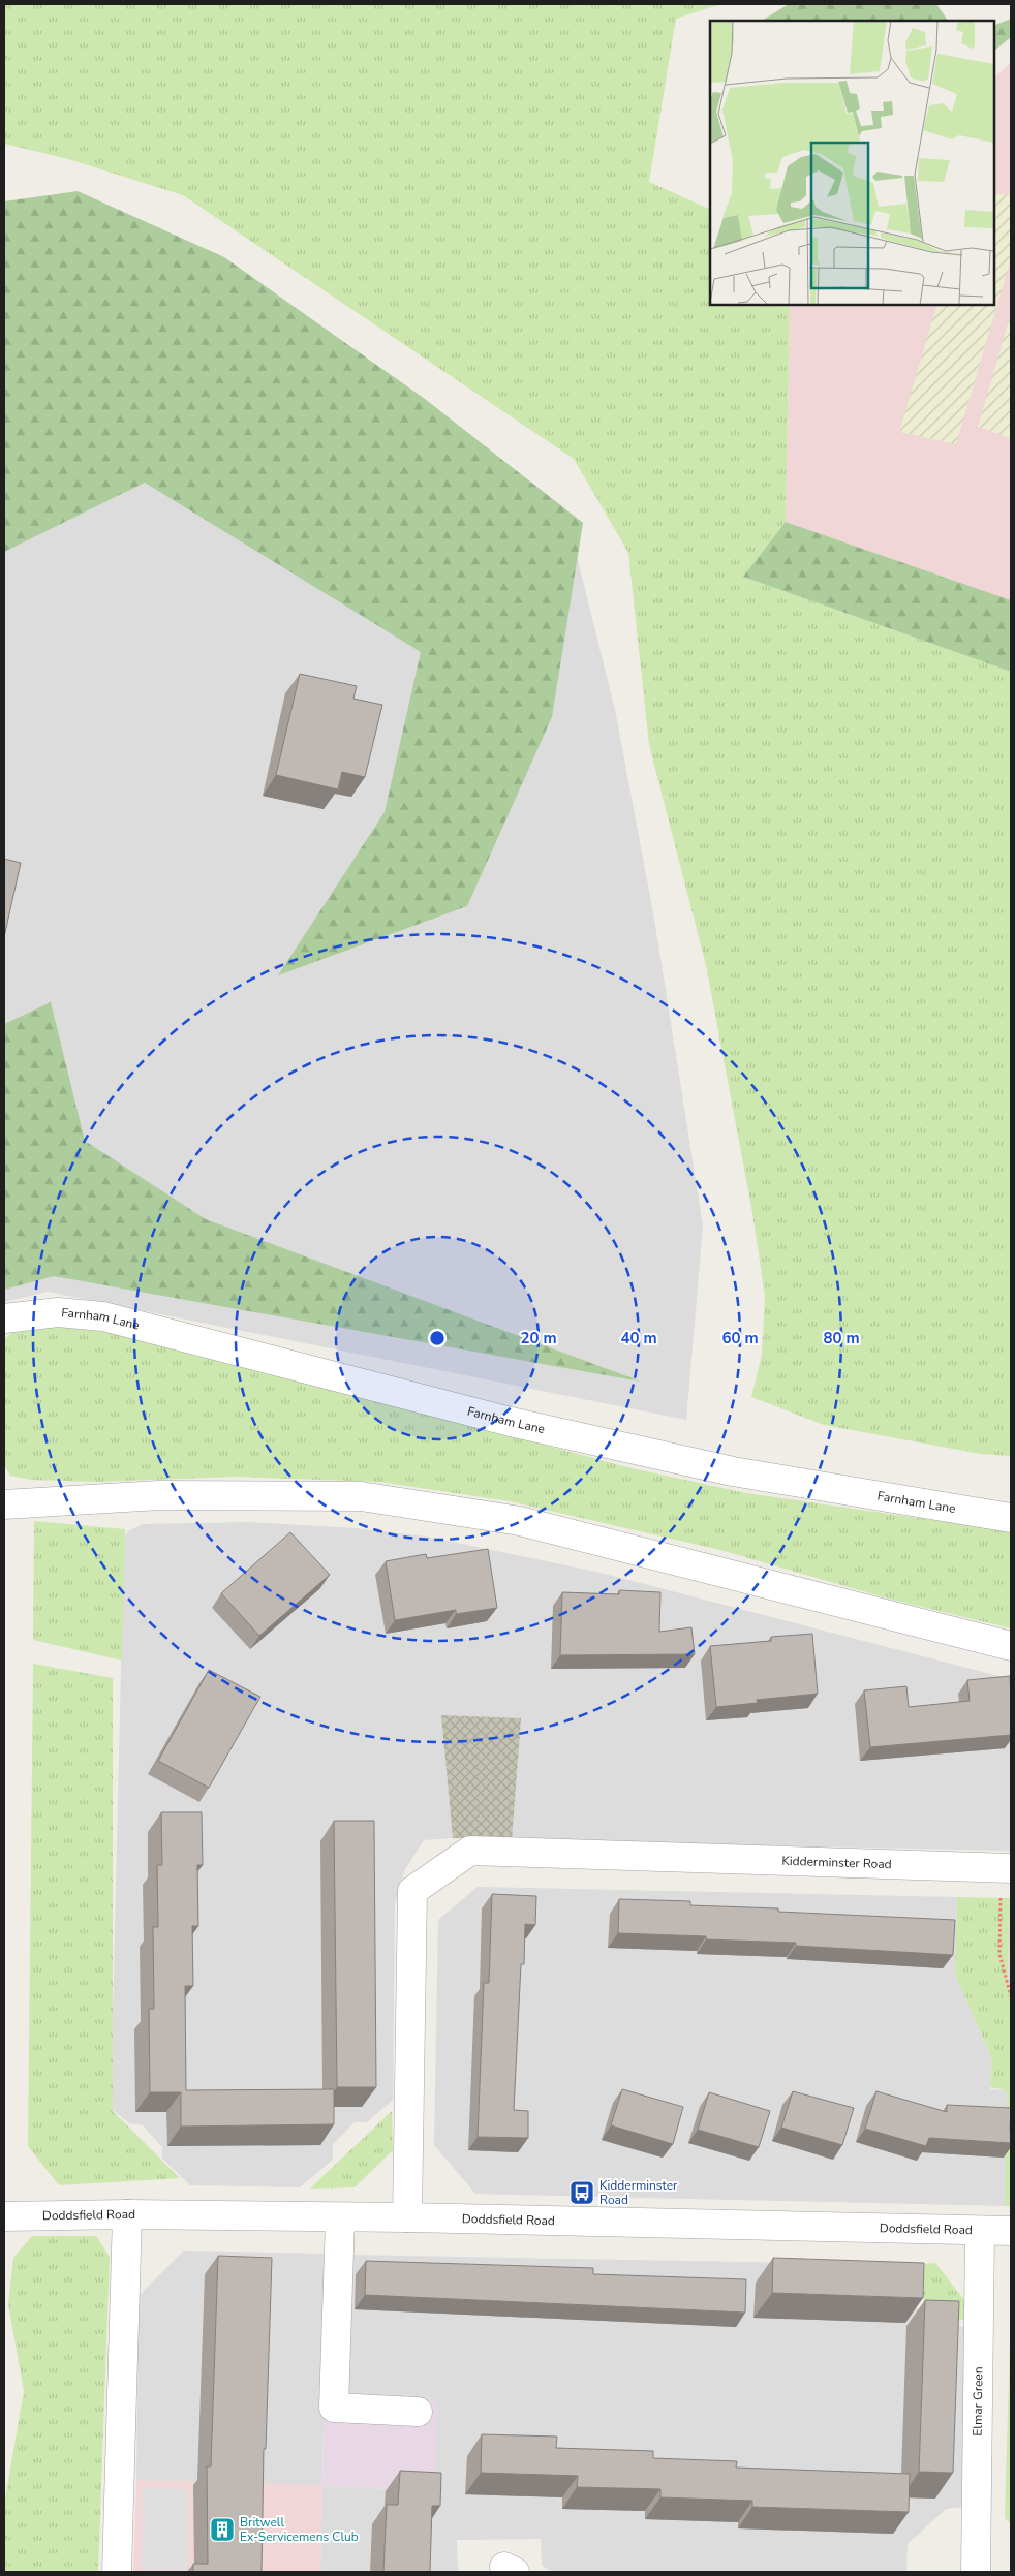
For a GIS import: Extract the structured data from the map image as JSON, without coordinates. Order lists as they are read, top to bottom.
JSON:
{
  "streets": {
    "street": [
      "Farnham Lane",
      "Kidderminster Road",
      "Doddsfield Road",
      "Elmar Green"
    ]
  },
  "crossings": [
    ["Kidderminster Road", "Doddsfield Road"],
    ["Doddsfield Road", "Elmar Green"]
  ],
  "places": {
    "bus stop": ["Kidderminster Road"],
    "building": ["Britwell Ex-Servicemens Club"]
  },
  "rings": [
    "20 m",
    "40 m",
    "60 m",
    "80 m"
  ]
}
